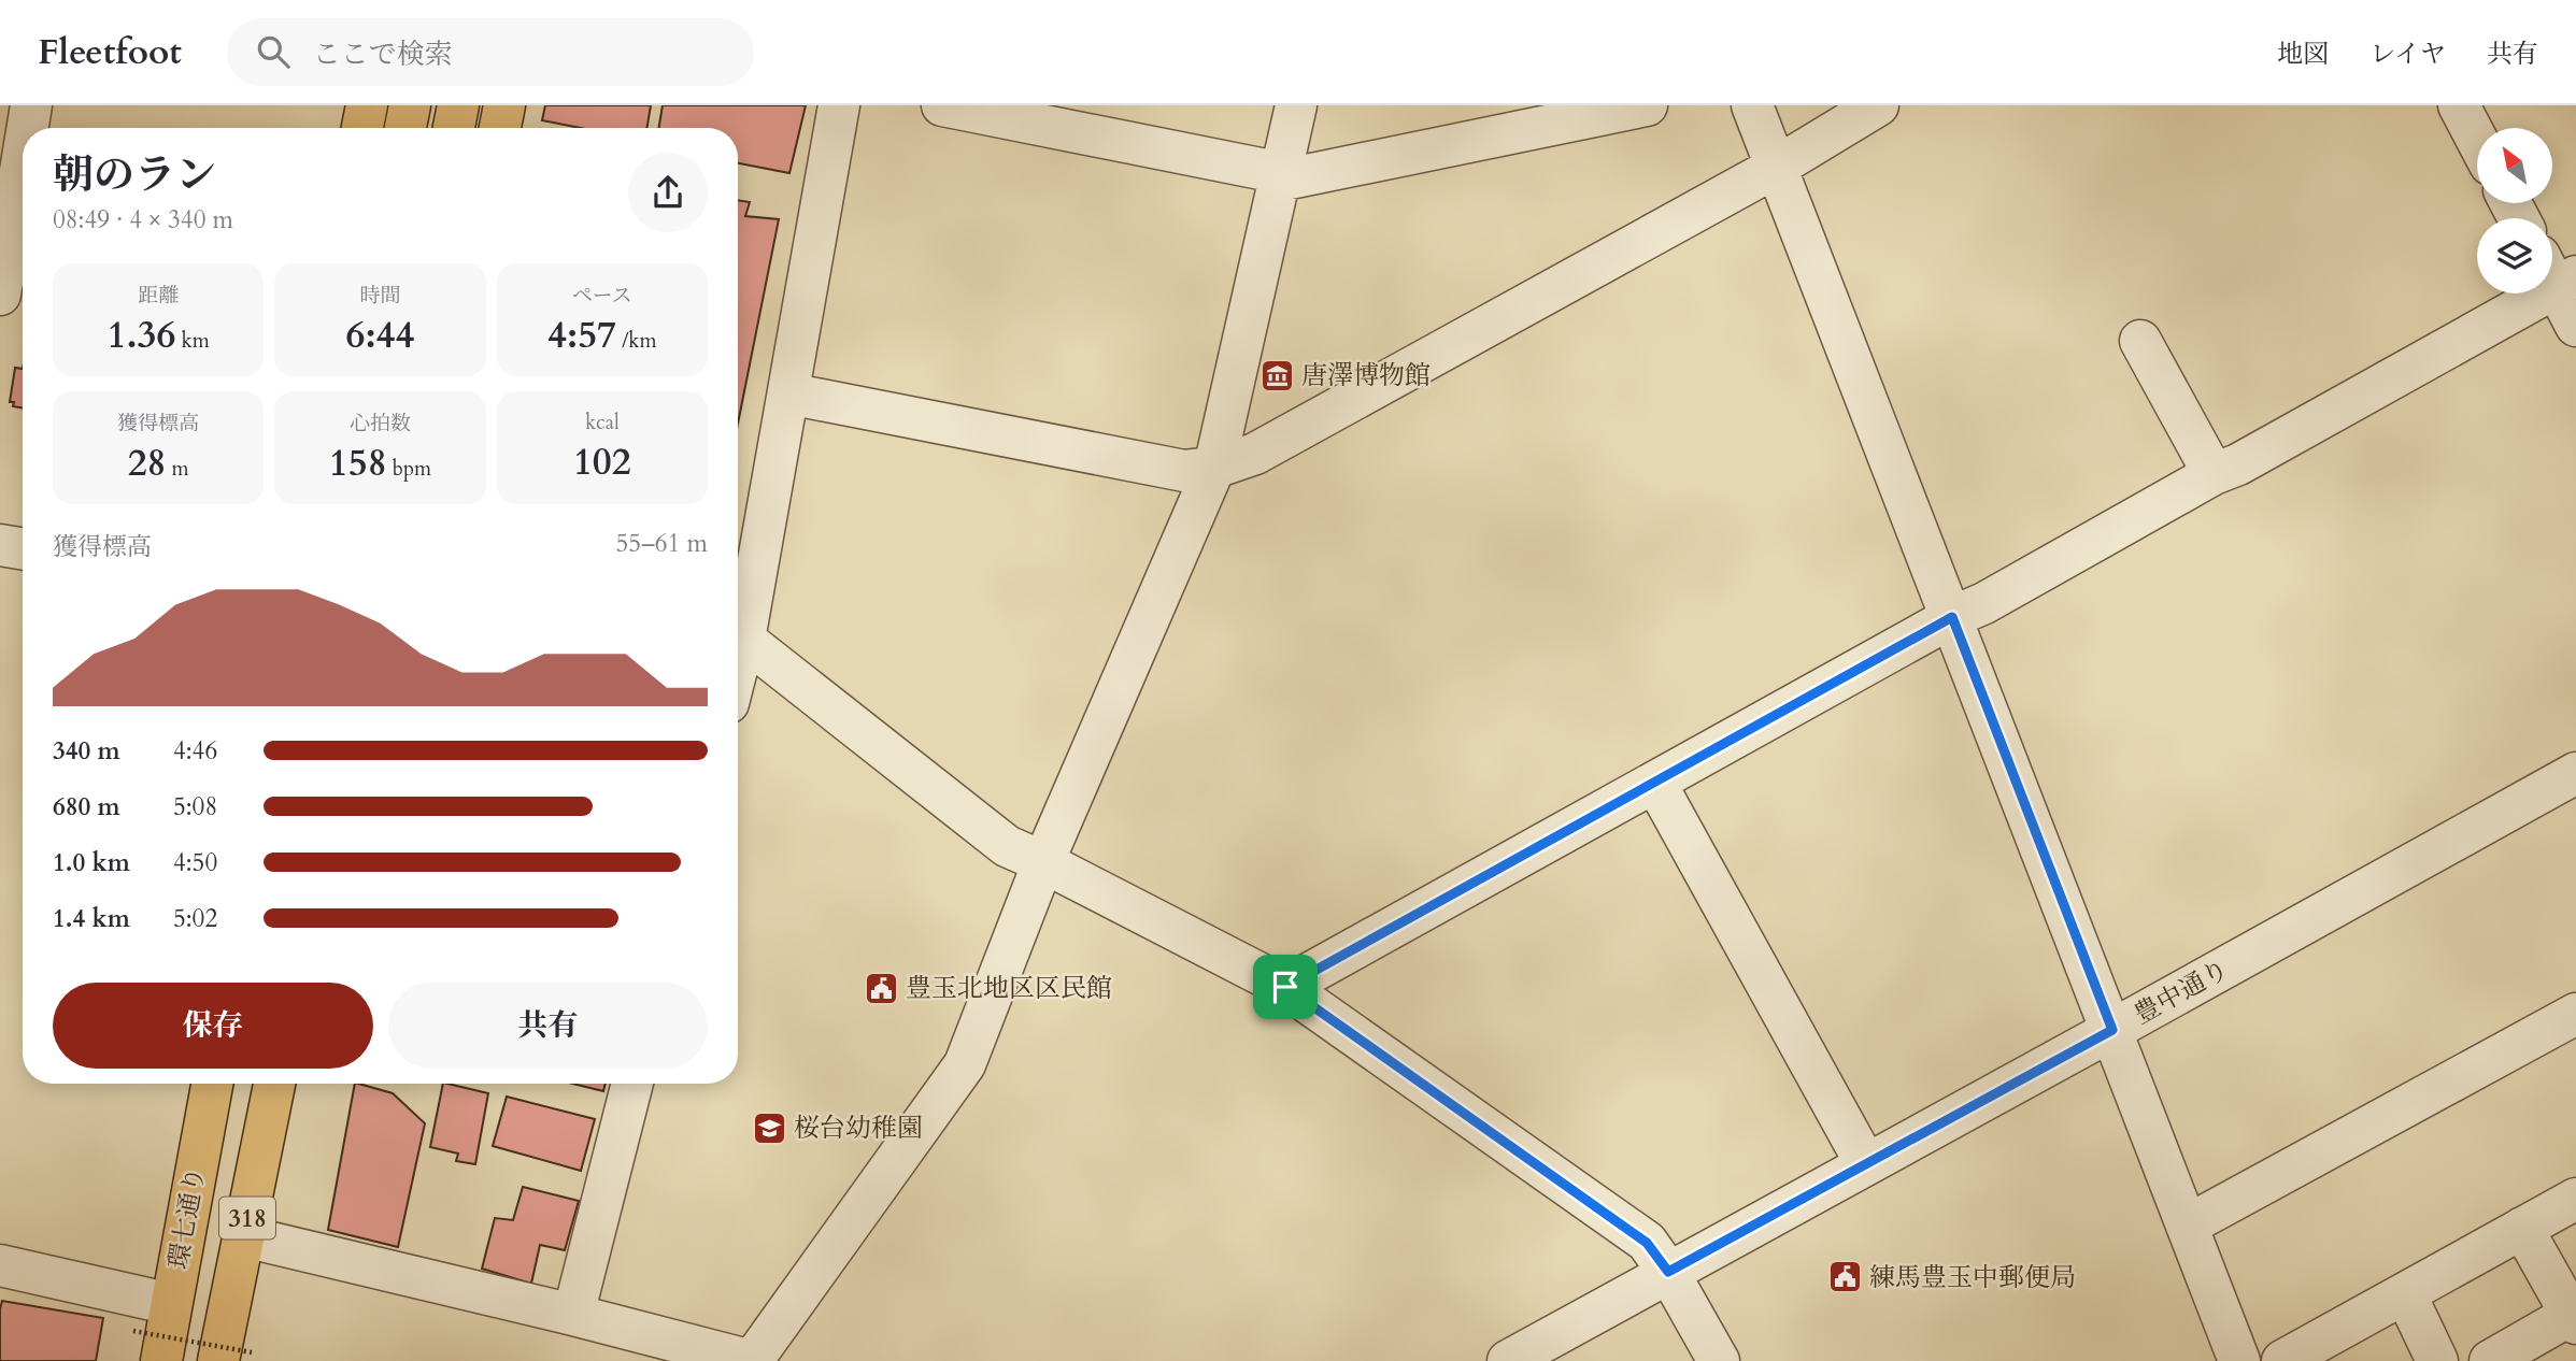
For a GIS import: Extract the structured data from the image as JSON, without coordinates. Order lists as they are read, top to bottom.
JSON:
{
  "streets": {
    "main road": ["環七通り", "318"],
    "street": ["豊中通り"]
  },
  "places": {
    "museum": ["唐澤博物館"],
    "public building": ["豊玉北地区区民館", "練馬豊玉中郵便局"],
    "school or university": ["桜台幼稚園"]
  },
  "north": "top left",
  "page": {
    "header": "Fleetfoot",
    "search": "ここで検索",
    "nav": ["地図", "レイヤ", "共有"],
    "heading": ["朝のラン", "08:49 · 4 × 340 m"],
    "stats": [
      ["距離", "1.36 km"],
      ["時間", "6:44"],
      ["ペース", "4:57 /km"],
      ["獲得標高", "28 m"],
      ["心拍数", "158 bpm"],
      ["kcal", "102"]
    ],
    "chart": ["獲得標高", "55–61 m"],
    "list": [
      {
        "name": "340 m",
        "note": "4:46"
      },
      {
        "name": "680 m",
        "note": "5:08"
      },
      {
        "name": "1.0 km",
        "note": "4:50"
      },
      {
        "name": "1.4 km",
        "note": "5:02"
      }
    ],
    "buttons": ["保存", "共有"]
  }
}
